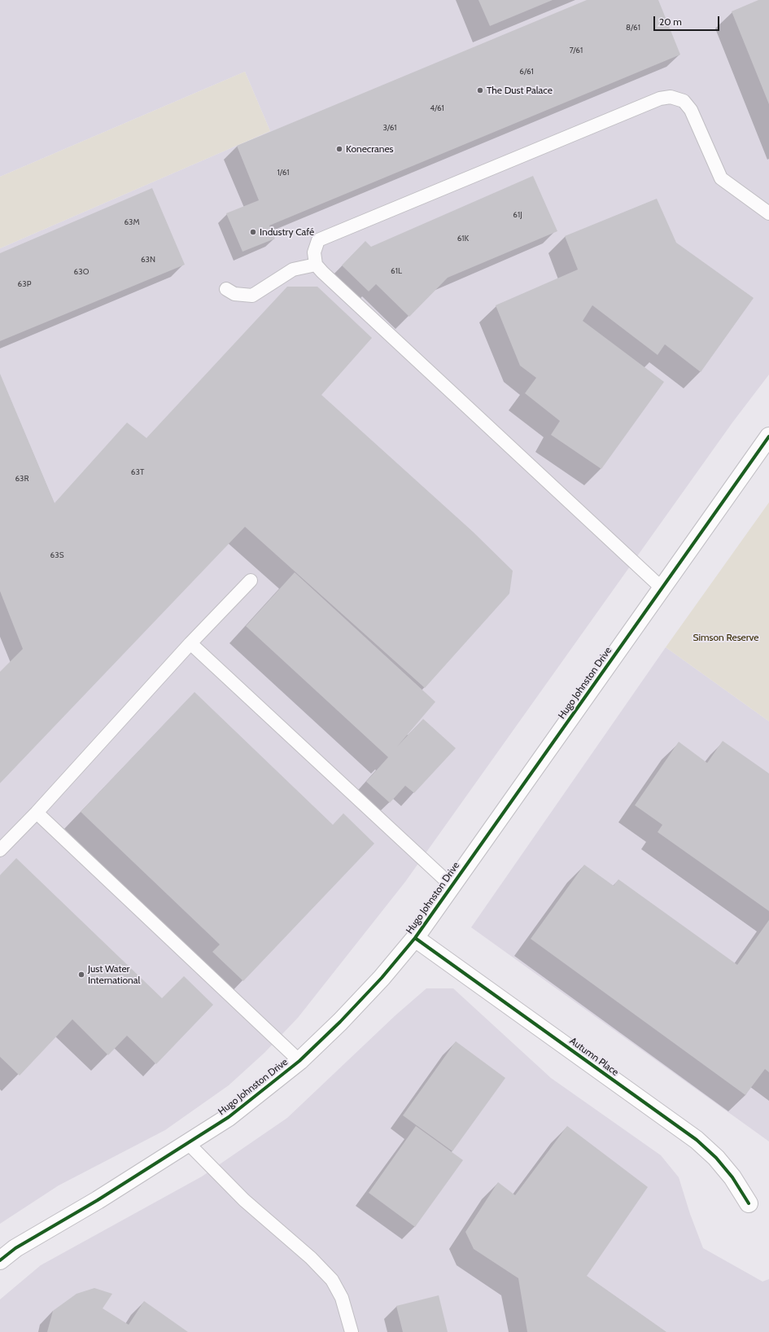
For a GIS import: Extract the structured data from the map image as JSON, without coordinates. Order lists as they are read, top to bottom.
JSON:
{
  "streets": {
    "street": ["Hugo Johnston Drive", "Autumn Place"]
  },
  "crossings": [
    ["Hugo Johnston Drive", "Autumn Place"]
  ],
  "parks": ["Simson Reserve"],
  "places": [
    "The Dust Palace",
    "Konecranes",
    "Industry Café",
    "Just Water International"
  ],
  "house_numbers": [
    "8/61",
    "7/61",
    "6/61",
    "4/61",
    "3/61",
    "1/61",
    "61J",
    "63M",
    "61K",
    "63N",
    "61L",
    "63O",
    "63P",
    "63T",
    "63R",
    "63S"
  ],
  "scale_bar": "20 m"
}
